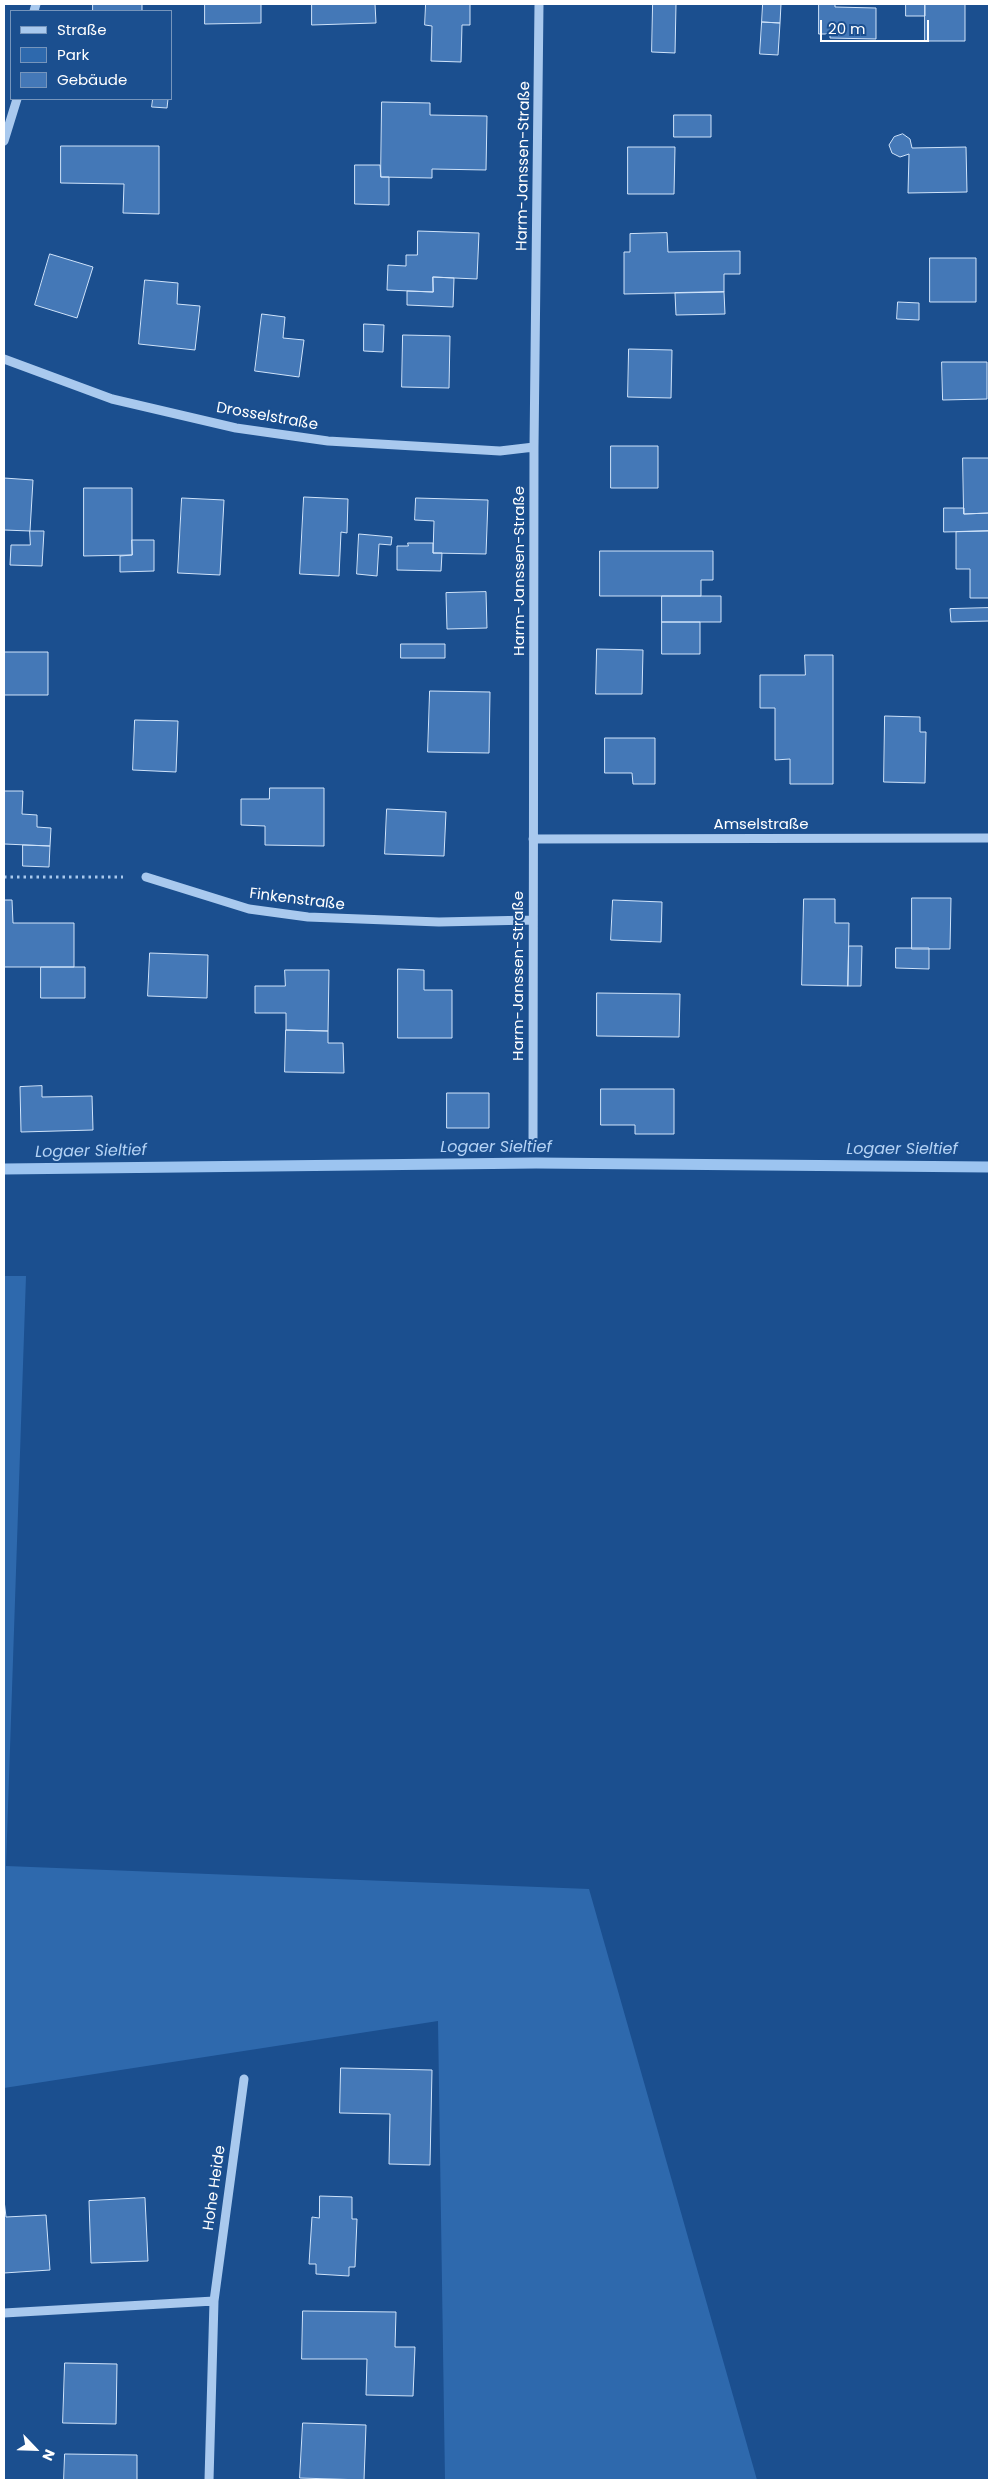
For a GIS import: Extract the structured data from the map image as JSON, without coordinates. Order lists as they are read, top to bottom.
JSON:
{
  "streets": {
    "street": [
      "Harm-Janssen-Straße",
      "Drosselstraße",
      "Amselstraße",
      "Finkenstraße",
      "Hohe Heide"
    ]
  },
  "crossings": [
    ["Harm-Janssen-Straße", "Drosselstraße"],
    ["Harm-Janssen-Straße", "Amselstraße"],
    ["Harm-Janssen-Straße", "Finkenstraße"]
  ],
  "water": ["Logaer Sieltief"],
  "legend": ["Straße", "Park", "Gebäude"],
  "scale_bar": "20 m",
  "north": "bottom right"
}
